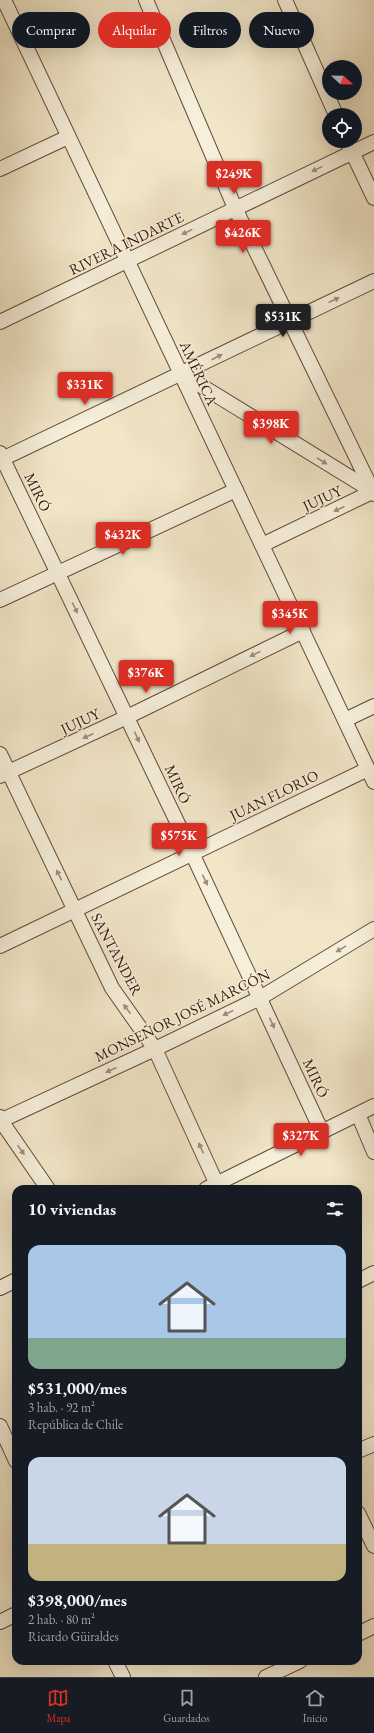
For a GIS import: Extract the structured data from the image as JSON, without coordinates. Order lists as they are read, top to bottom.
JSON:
{
  "streets": {
    "street": [
      "RIVERA INDARTE",
      "AMÉRICA",
      "MIRÓ",
      "JUJUY",
      "JUAN FLORIO",
      "SANTANDER",
      "MONSEÑOR JOSÉ MARCÓN"
    ]
  },
  "crossings": [
    ["RIVERA INDARTE", "AMÉRICA"],
    ["AMÉRICA", "JUJUY"],
    ["AMÉRICA", "JUAN FLORIO"],
    ["MIRÓ", "JUJUY"],
    ["MIRÓ", "JUAN FLORIO"],
    ["MIRÓ", "MONSEÑOR JOSÉ MARCÓN"],
    ["JUJUY", "SANTANDER"],
    ["JUAN FLORIO", "SANTANDER"],
    ["SANTANDER", "MONSEÑOR JOSÉ MARCÓN"]
  ],
  "one_way": [
    "MIRÓ",
    "JUJUY",
    "SANTANDER",
    "MONSEÑOR JOSÉ MARCÓN"
  ],
  "north": "right",
  "page": {
    "chip": [
      "Comprar",
      "Alquilar",
      "Filtros",
      "Nuevo"
    ],
    "price": [
      "$249K",
      "$426K",
      "$531K",
      "$331K",
      "$398K",
      "$432K",
      "$345K",
      "$376K",
      "$575K",
      "$327K"
    ],
    "heading": "10 viviendas",
    "list": [
      {
        "name": "$531,000/mes",
        "note": "3 hab. · 92 m² · República de Chile"
      },
      {
        "name": "$398,000/mes",
        "note": "2 hab. · 80 m² · Ricardo Güiraldes"
      }
    ],
    "tabs": ["Mapa", "Guardados", "Inicio"]
  }
}
